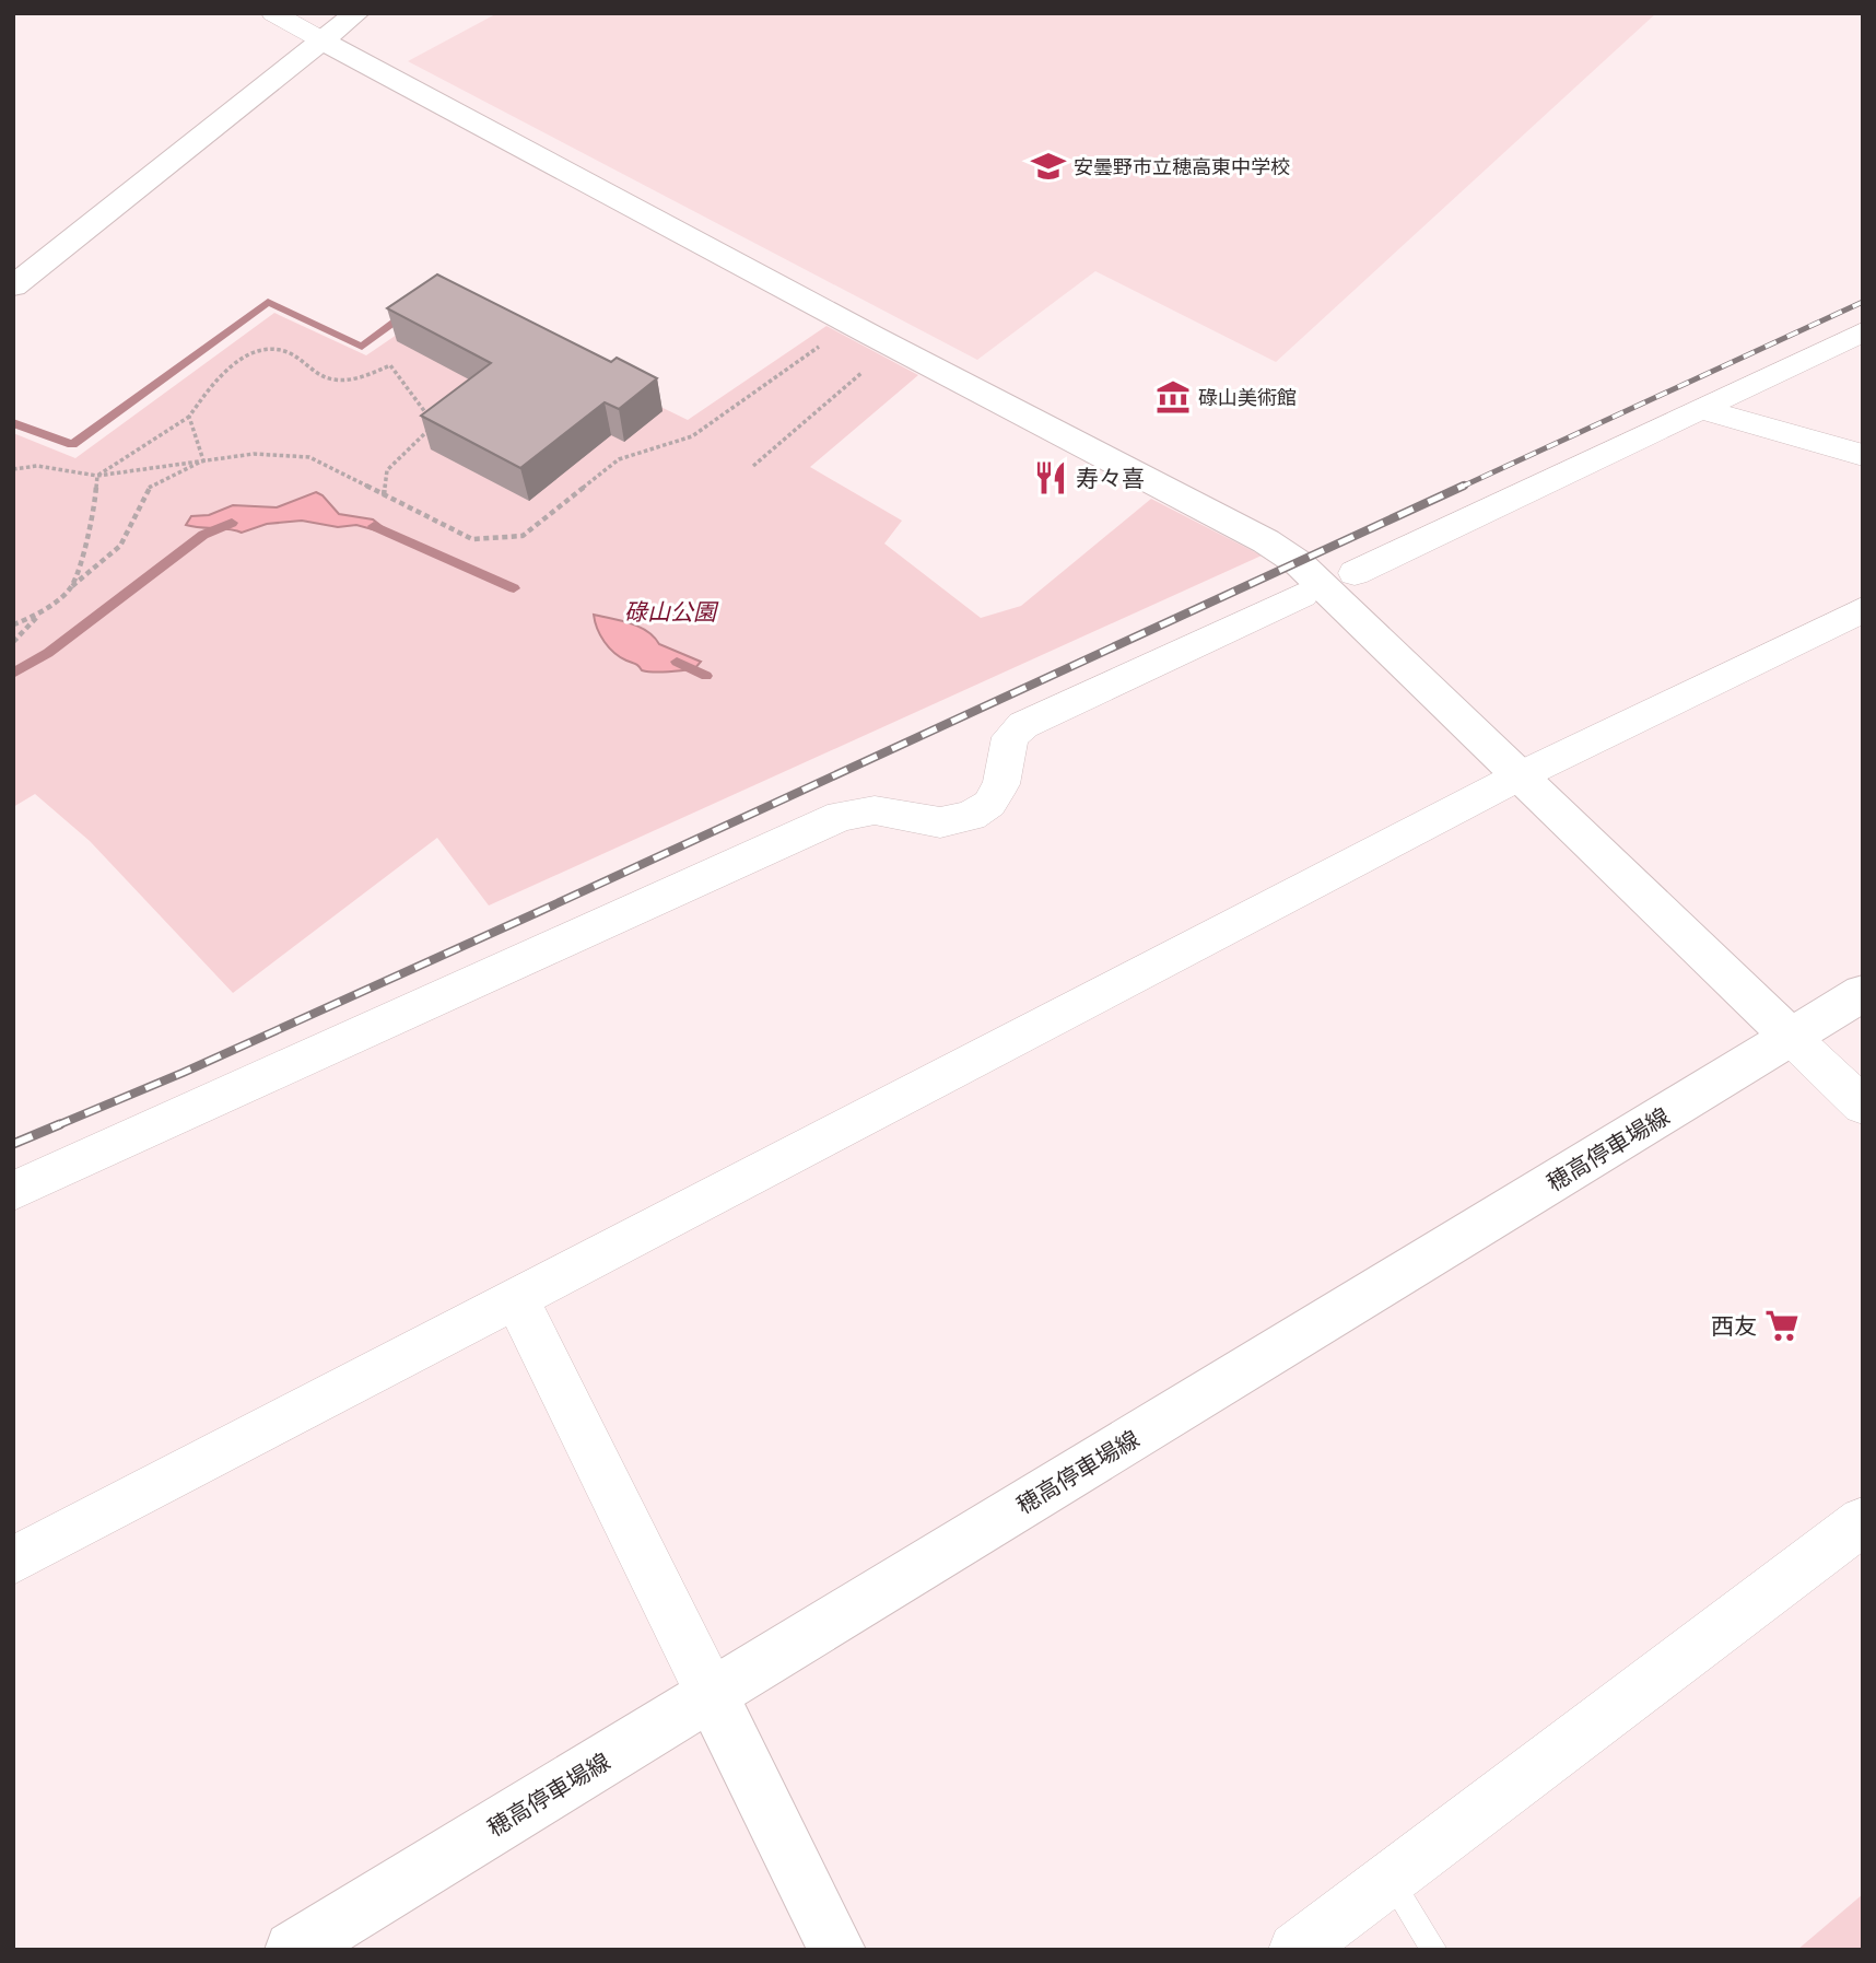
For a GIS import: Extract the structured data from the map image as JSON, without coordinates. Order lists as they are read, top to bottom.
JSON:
{
  "streets": {
    "street": ["穂高停車場線"]
  },
  "parks": ["碌山公園"],
  "places": {
    "school or university": ["安曇野市立穂高東中学校"],
    "museum": ["碌山美術館"],
    "restaurant": ["寿々喜"],
    "supermarket": ["西友"]
  }
}
